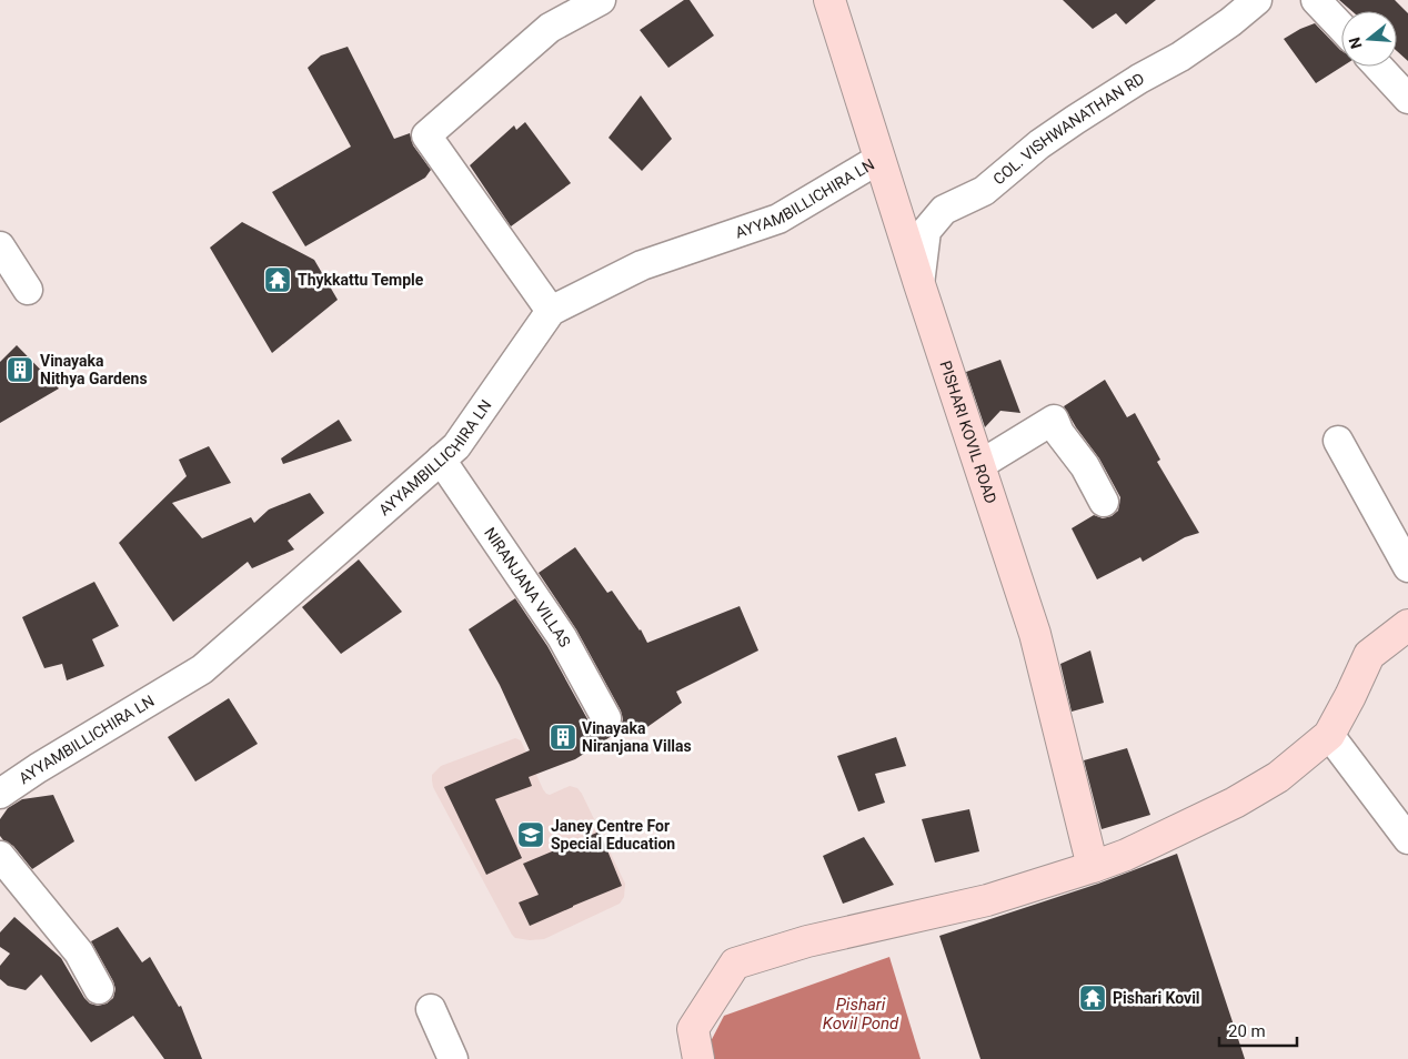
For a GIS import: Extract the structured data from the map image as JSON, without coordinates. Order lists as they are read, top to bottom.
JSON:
{
  "streets": {
    "street": [
      "COL. VISHWANATHAN RD",
      "AYYAMBILLICHIRA LN",
      "PISHARI KOVIL ROAD",
      "NIRANJANA VILLAS"
    ]
  },
  "crossings": [
    ["COL. VISHWANATHAN RD", "PISHARI KOVIL ROAD"],
    ["AYYAMBILLICHIRA LN", "PISHARI KOVIL ROAD"],
    ["AYYAMBILLICHIRA LN", "NIRANJANA VILLAS"]
  ],
  "water": ["Pishari Kovil Pond"],
  "places": {
    "temple": ["Thykkattu Temple", "Pishari Kovil"],
    "building": ["Vinayaka Nithya Gardens", "Vinayaka Niranjana Villas"],
    "school or university": ["Janey Centre For Special Education"]
  },
  "scale_bar": "20 m",
  "north": "left"
}
